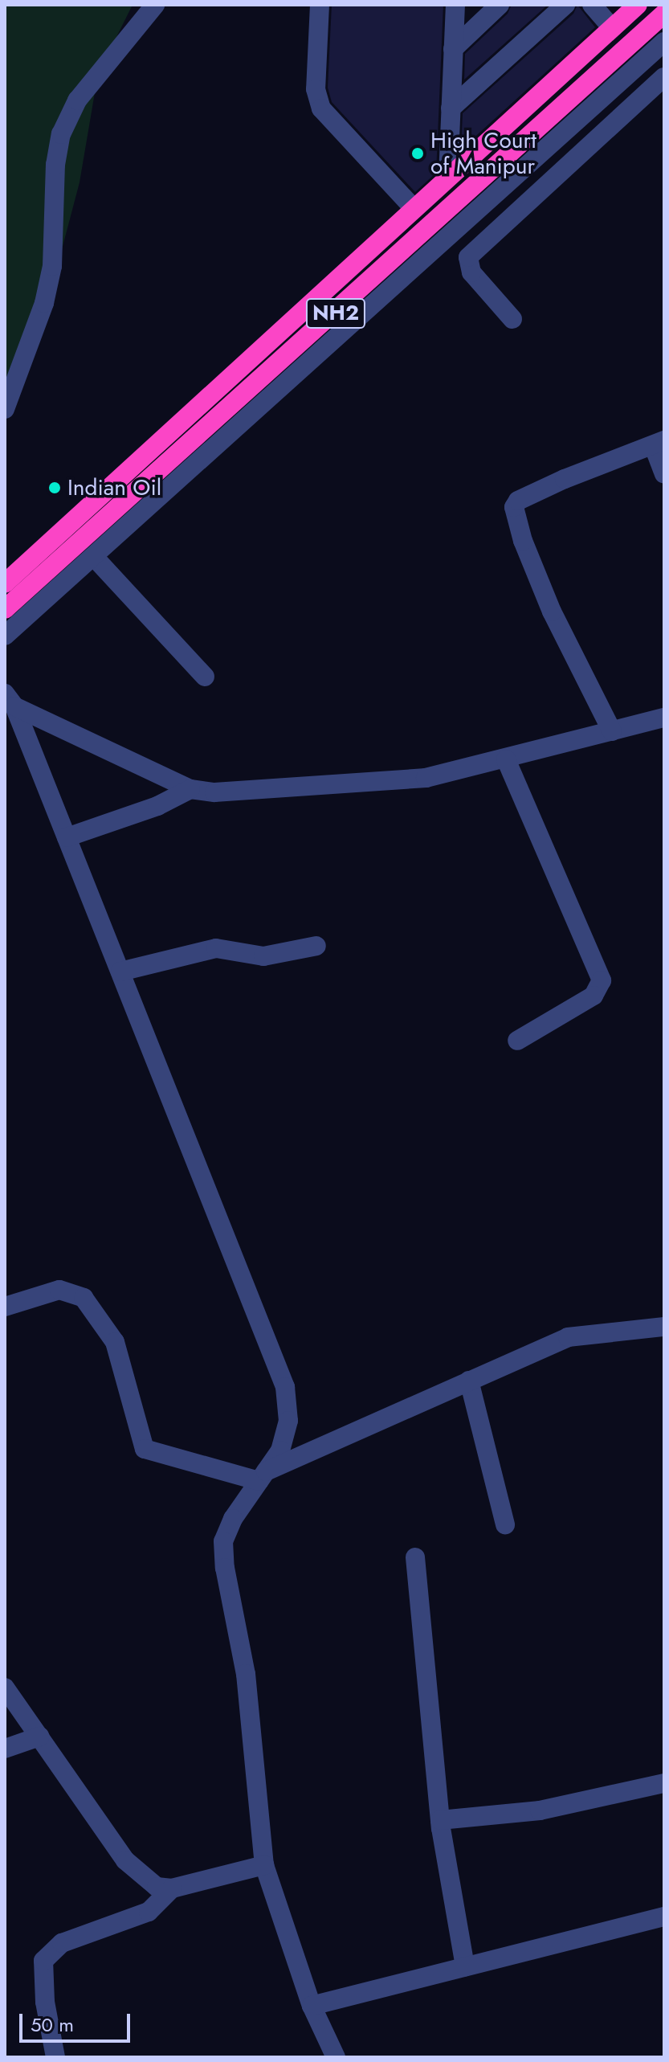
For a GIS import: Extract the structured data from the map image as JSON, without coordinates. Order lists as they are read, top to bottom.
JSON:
{
  "streets": {
    "highway": ["NH2"]
  },
  "places": ["High Court of Manipur", "Indian Oil"],
  "scale_bar": "50 m"
}
